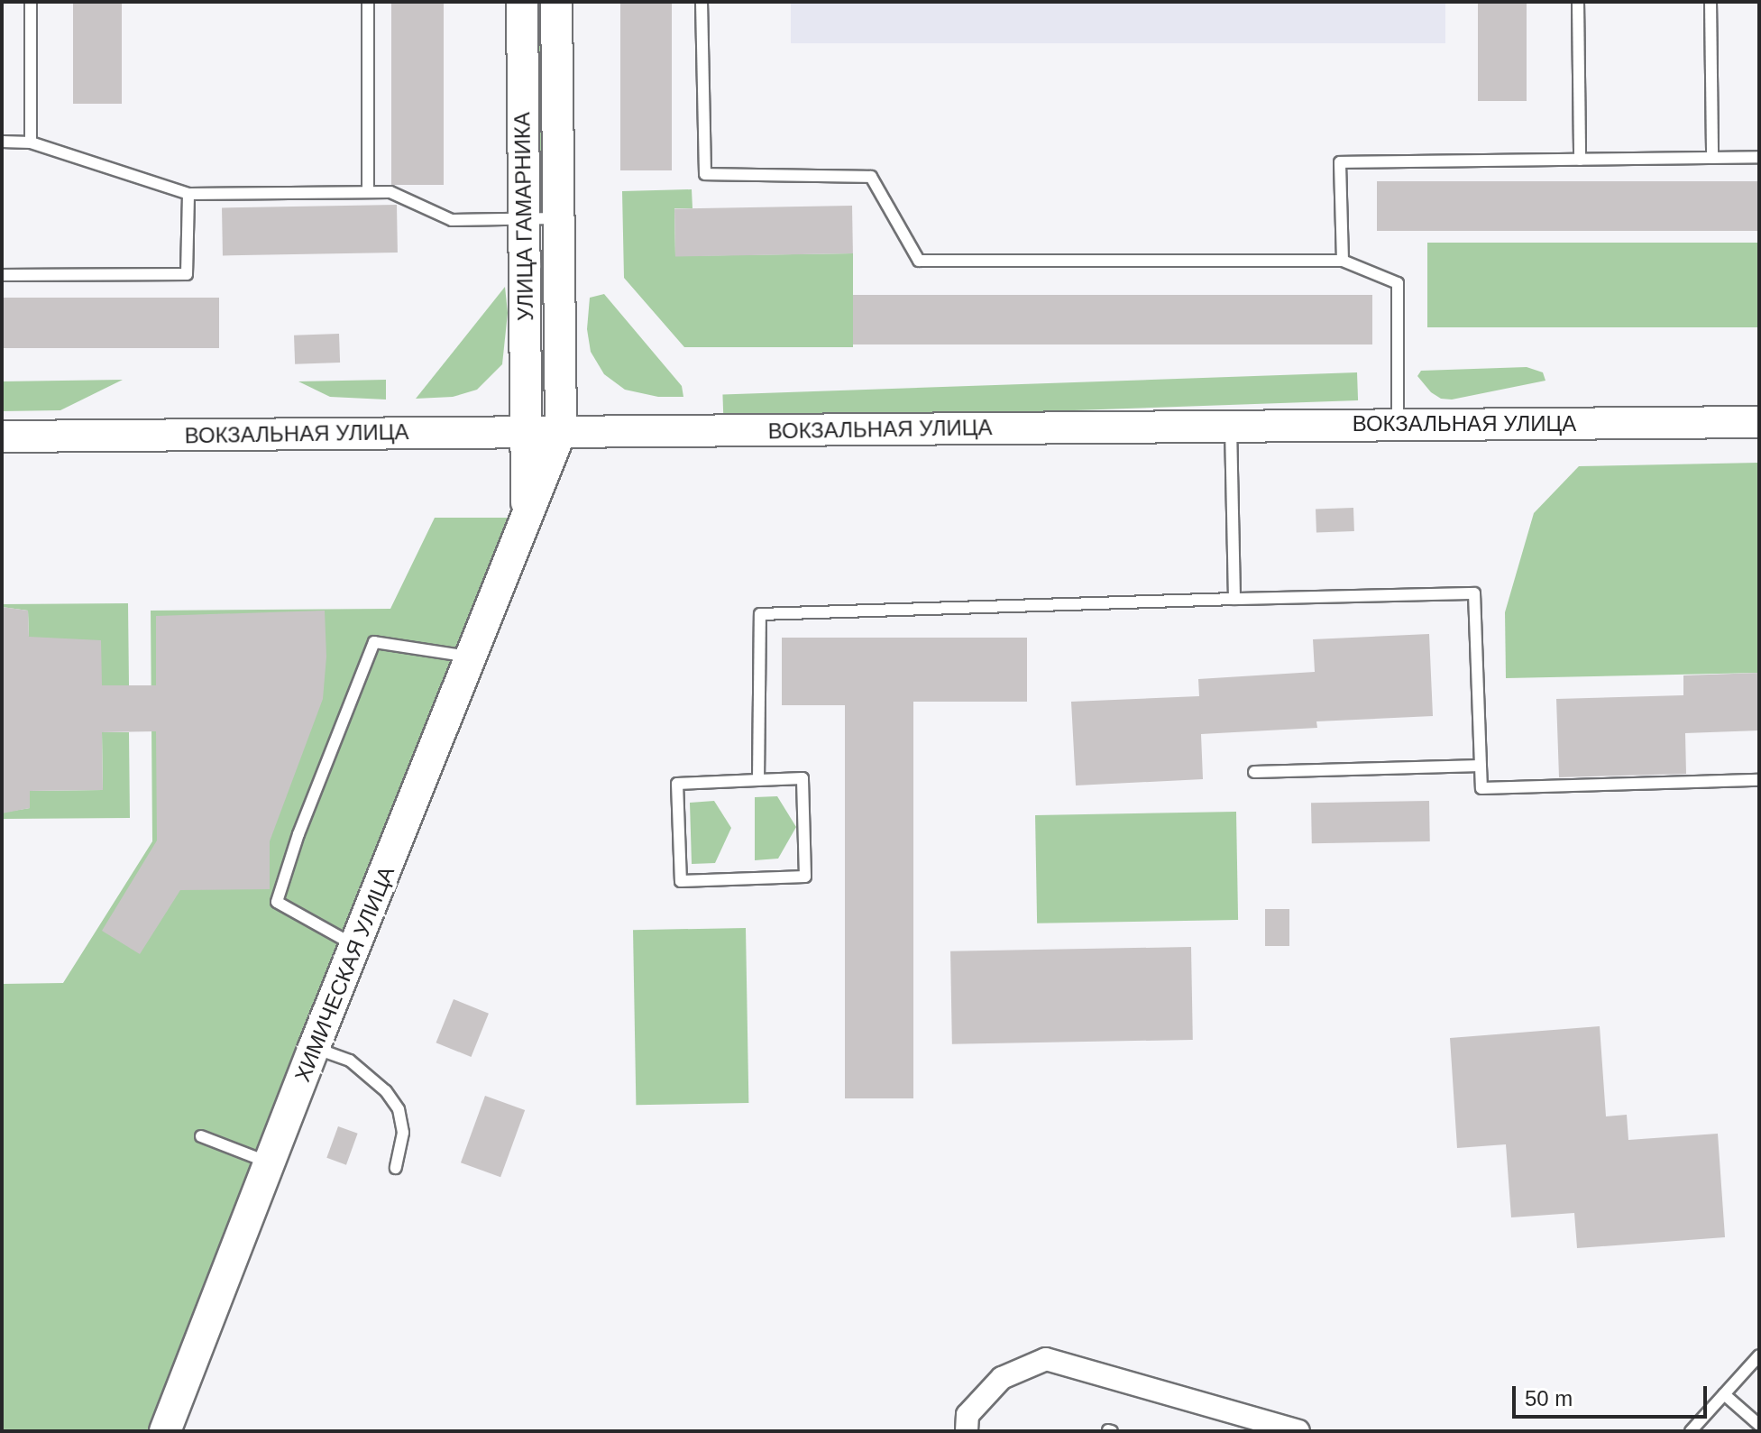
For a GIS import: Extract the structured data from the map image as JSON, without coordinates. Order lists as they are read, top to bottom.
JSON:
{
  "streets": {
    "street": ["УЛИЦА ГАМАРНИКА", "ВОКЗАЛЬНАЯ УЛИЦА", "ХИМИЧЕСКАЯ УЛИЦА"]
  },
  "crossings": [
    ["УЛИЦА ГАМАРНИКА", "ВОКЗАЛЬНАЯ УЛИЦА"],
    ["УЛИЦА ГАМАРНИКА", "ХИМИЧЕСКАЯ УЛИЦА"],
    ["ВОКЗАЛЬНАЯ УЛИЦА", "ХИМИЧЕСКАЯ УЛИЦА"]
  ],
  "scale_bar": "50 m"
}
